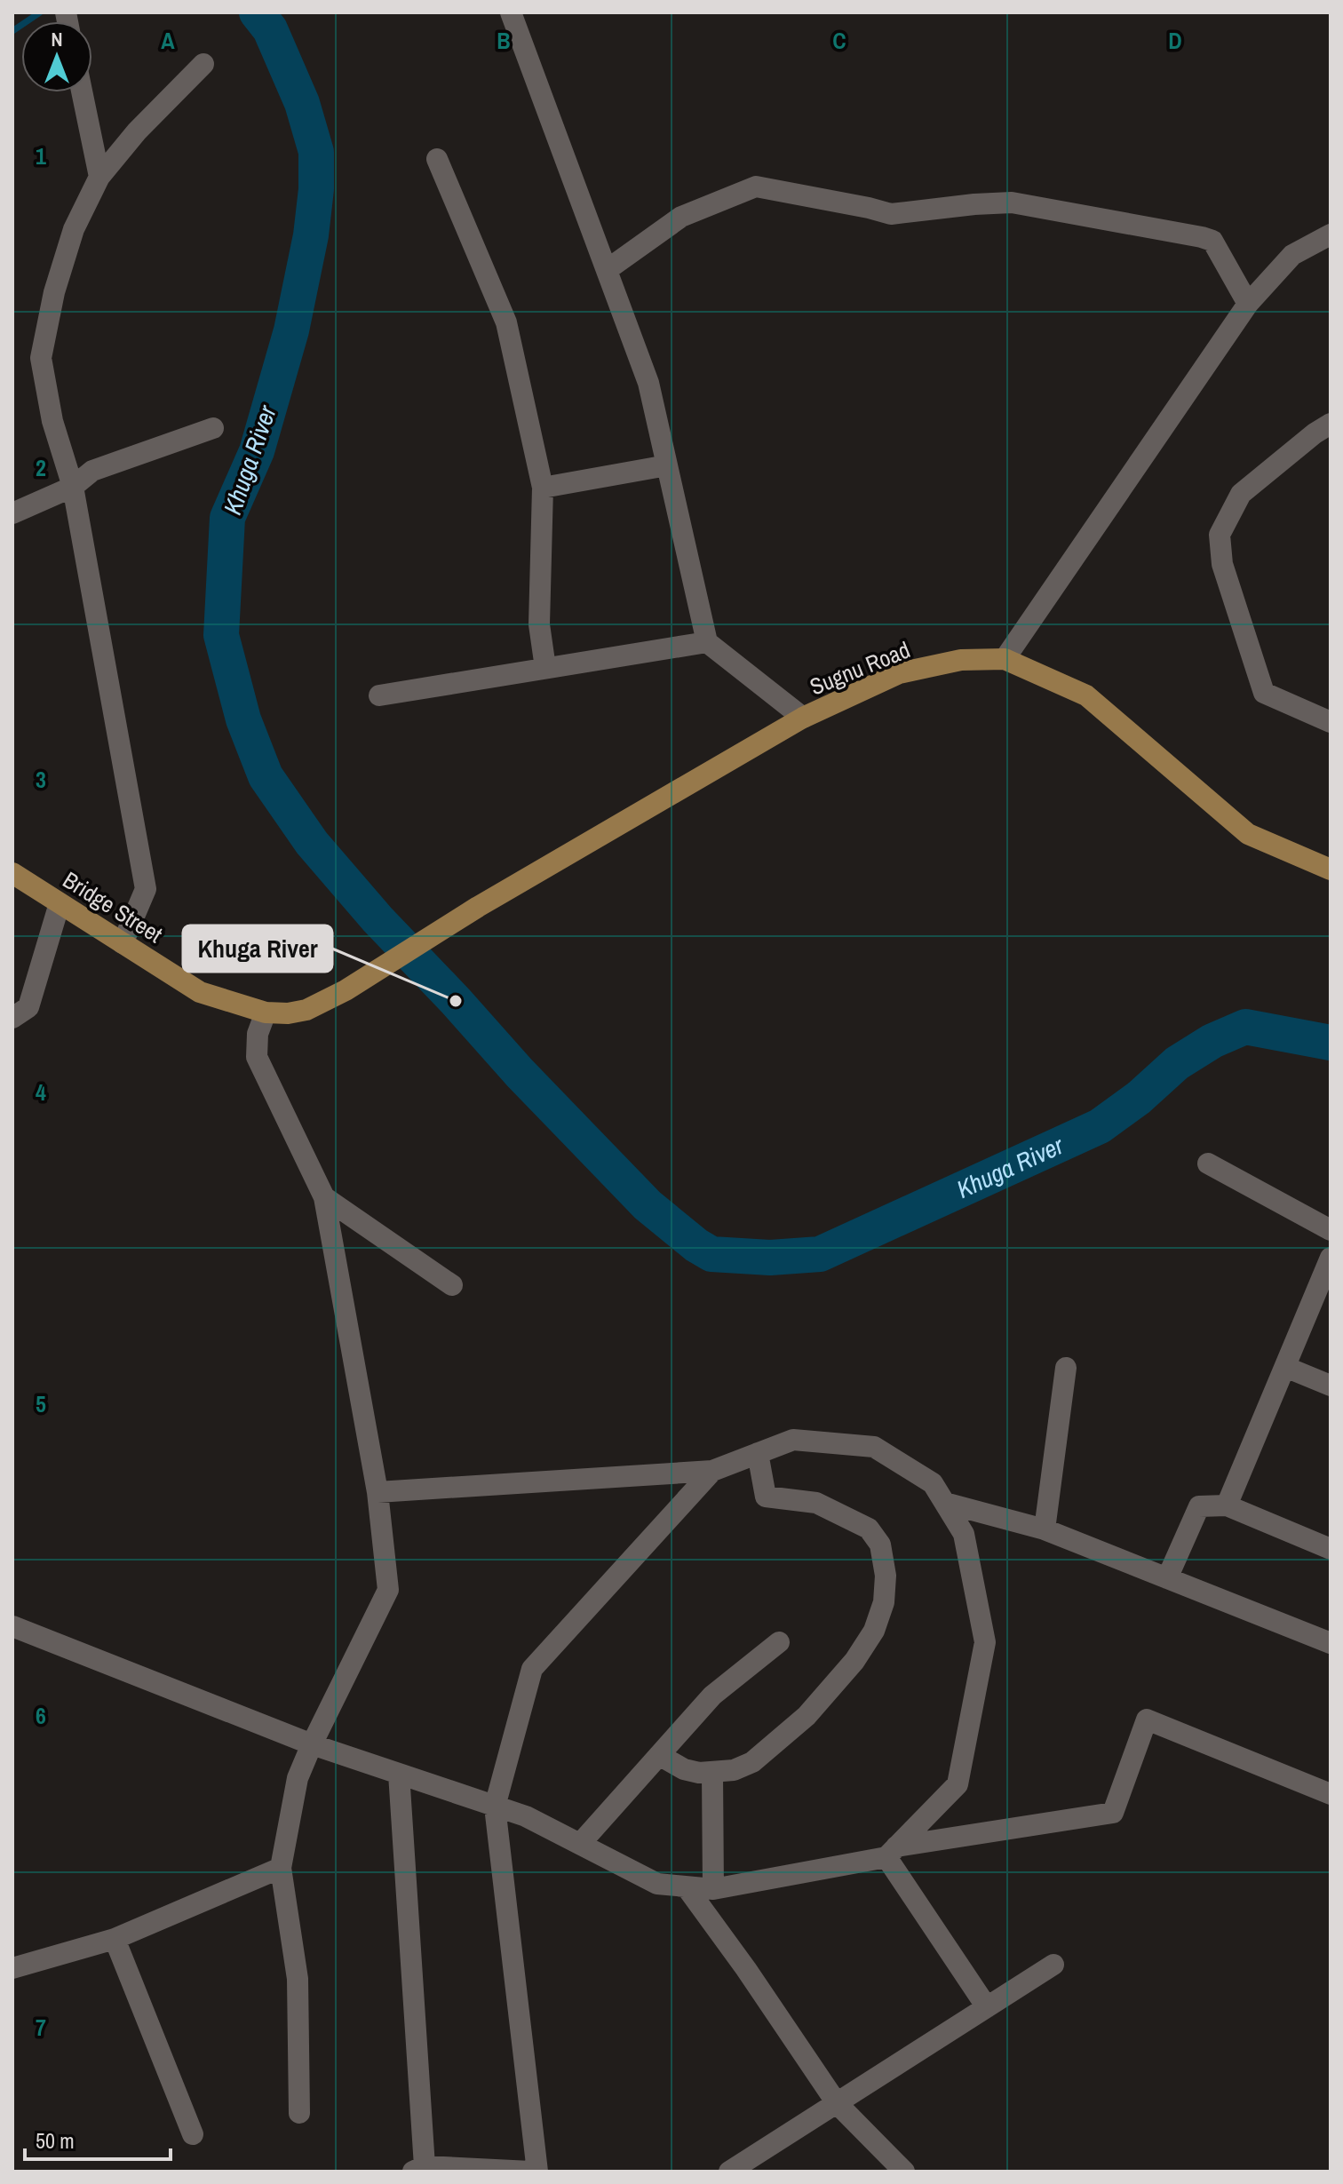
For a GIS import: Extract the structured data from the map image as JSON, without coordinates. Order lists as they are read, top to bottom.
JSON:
{
  "streets": {
    "main road": ["Sugnu Road", "Bridge Street"]
  },
  "crossings": [
    ["Sugnu Road", "Bridge Street"]
  ],
  "water": ["Khuga River"],
  "places": ["Khuga River"],
  "scale_bar": "50 m",
  "north": "top",
  "grid": {
    "columns": [
      "A",
      "B",
      "C",
      "D"
    ],
    "rows": [
      "1",
      "2",
      "3",
      "4",
      "5",
      "6",
      "7"
    ]
  }
}
